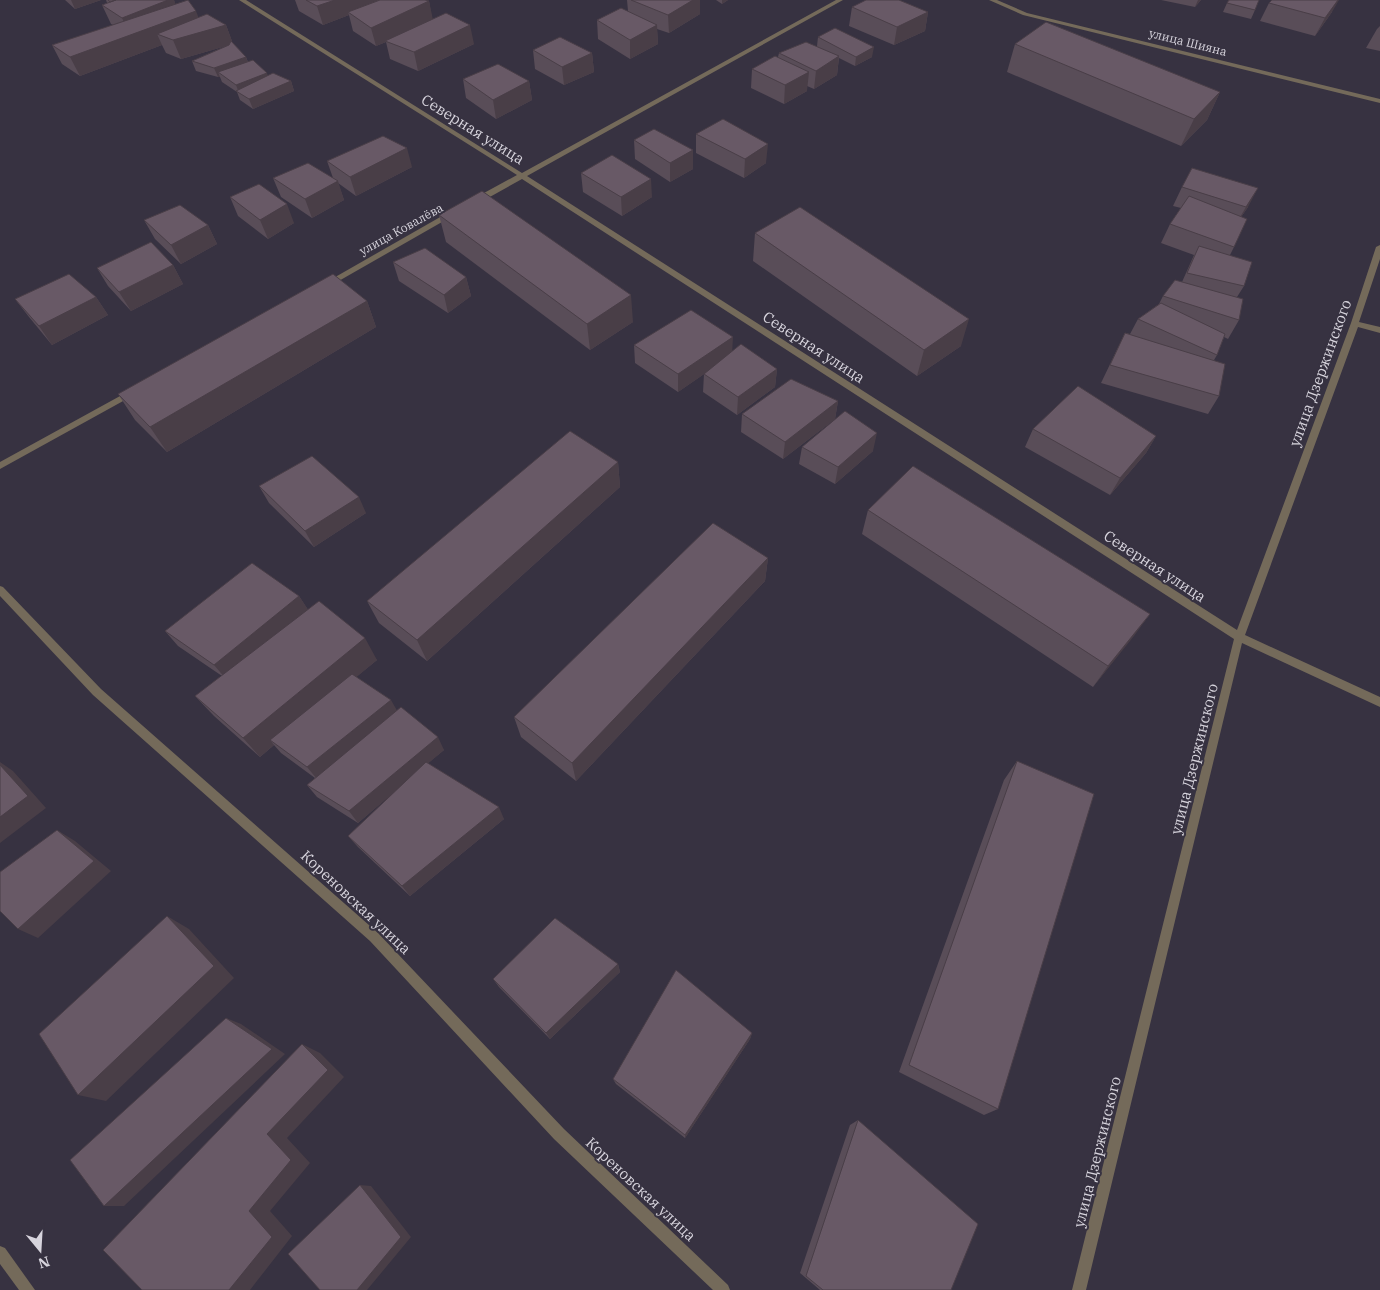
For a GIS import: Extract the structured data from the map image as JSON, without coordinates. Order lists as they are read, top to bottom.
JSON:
{
  "streets": {
    "street": [
      "улица Шияна",
      "Северная улица",
      "улица Ковалёва",
      "улица Дзержинского",
      "Кореновская улица"
    ]
  },
  "crossings": [
    ["Северная улица", "улица Дзержинского"]
  ],
  "north": "bottom"
}
